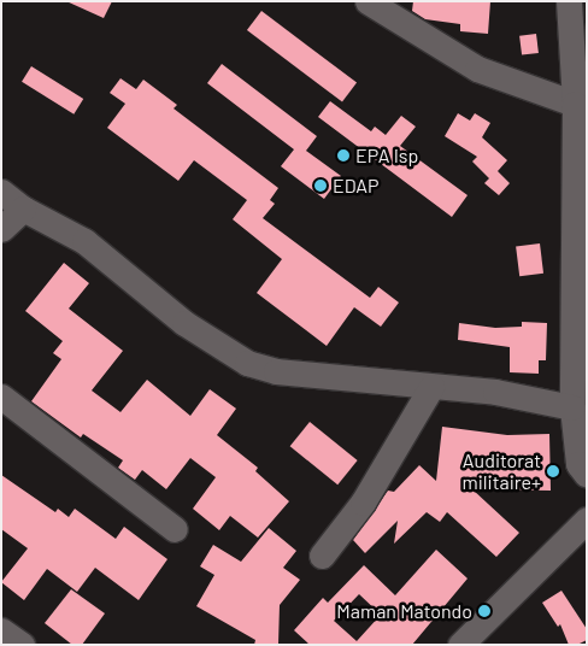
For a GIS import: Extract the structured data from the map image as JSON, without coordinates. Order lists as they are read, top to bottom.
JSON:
{
  "places": [
    "EPA Isp",
    "EDAP",
    "Auditorat militaire+",
    "Maman Matondo"
  ]
}
